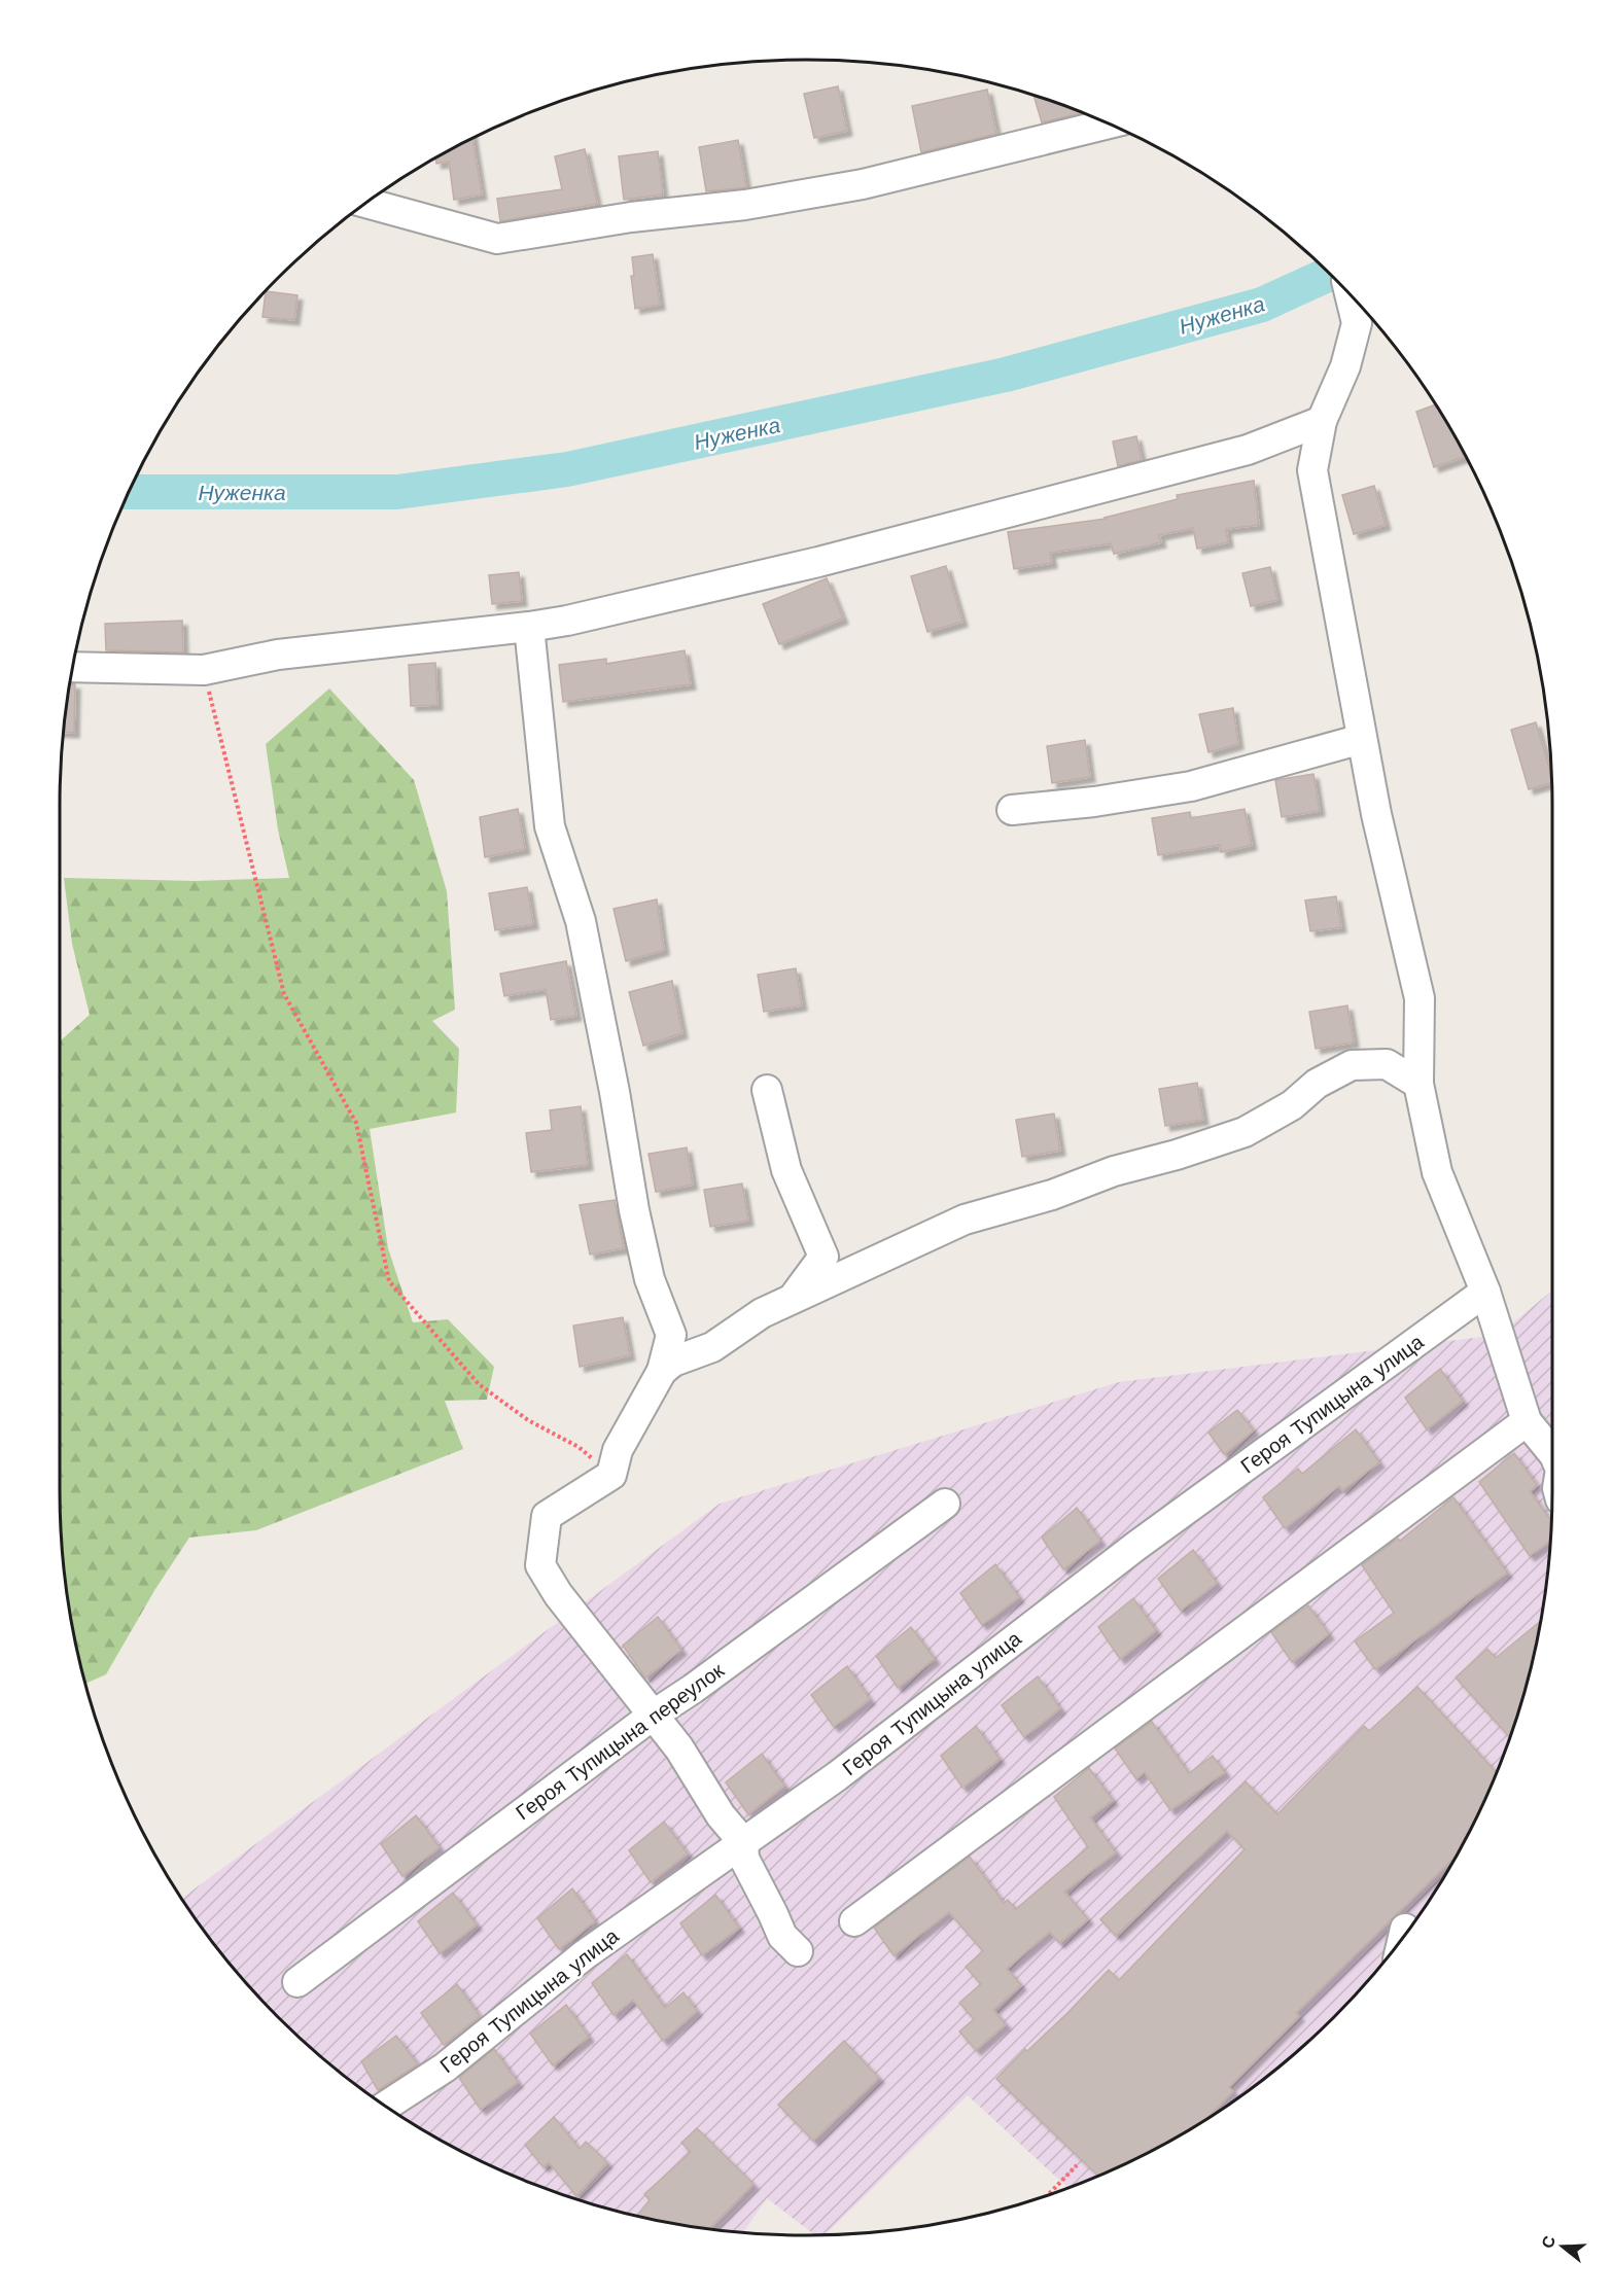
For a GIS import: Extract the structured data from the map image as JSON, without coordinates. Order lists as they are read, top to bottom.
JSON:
{
  "streets": {
    "street": ["Героя Тупицына улица", "Героя Тупицына переулок"]
  },
  "water": ["Нуженка"],
  "north": "left"
}
